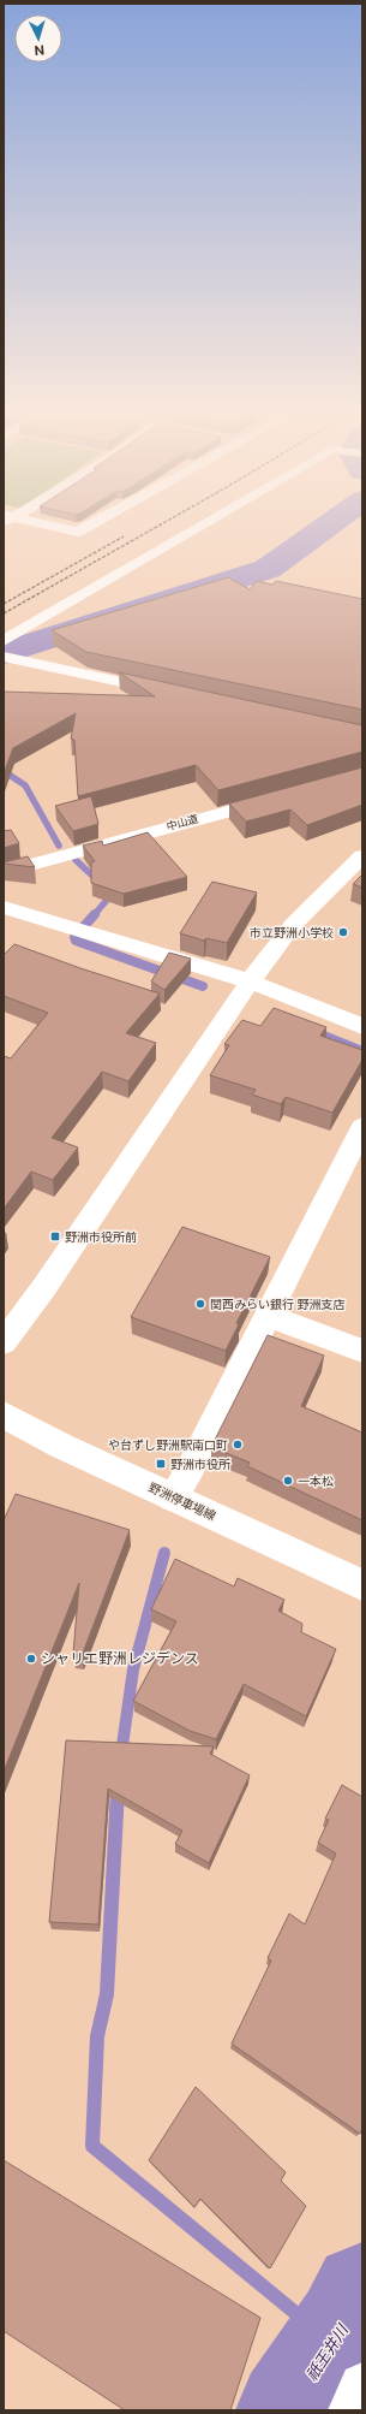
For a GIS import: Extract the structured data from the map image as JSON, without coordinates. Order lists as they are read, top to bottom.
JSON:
{
  "streets": {
    "street": ["中山道", "野洲停車場線"]
  },
  "water": ["祇王井川"],
  "places": {
    "other": [
      "市立野洲小学校",
      "関西みらい銀行 野洲支店",
      "や台ずし野洲駅南口町",
      "一本松",
      "シャリエ野洲レジデンス"
    ],
    "transit": ["野洲市役所前", "野洲市役所"]
  },
  "north": "bottom"
}
